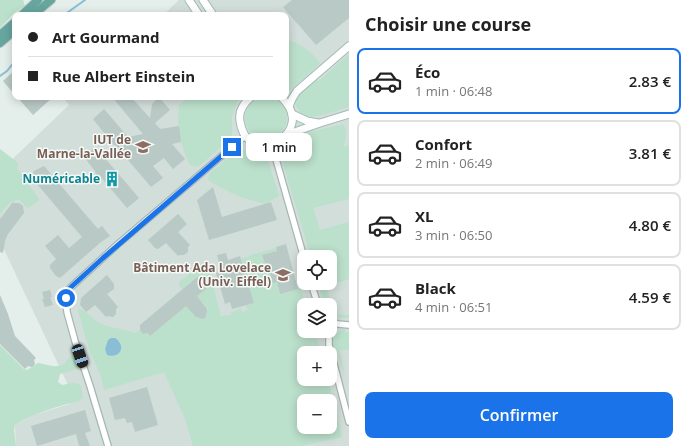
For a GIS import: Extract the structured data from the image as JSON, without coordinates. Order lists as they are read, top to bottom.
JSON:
{
  "places": {
    "school or university": ["IUT de Marne-la-Vallée", "Bâtiment Ada Lovelace (Univ. Eiffel)"],
    "building": ["Numéricable"]
  },
  "page": {
    "heading": "Choisir une course",
    "banner": ["Art Gourmand", "Rue Albert Einstein"],
    "list": [
      {
        "name": "Éco",
        "note": "1 min · 06:48",
        "value": "2.83 €"
      },
      {
        "name": "Confort",
        "note": "2 min · 06:49",
        "value": "3.81 €"
      },
      {
        "name": "XL",
        "note": "3 min · 06:50",
        "value": "4.80 €"
      },
      {
        "name": "Black",
        "note": "4 min · 06:51",
        "value": "4.59 €"
      }
    ],
    "bubble": "1 min",
    "map_buttons": ["+", "−"],
    "buttons": "Confirmer"
  }
}
